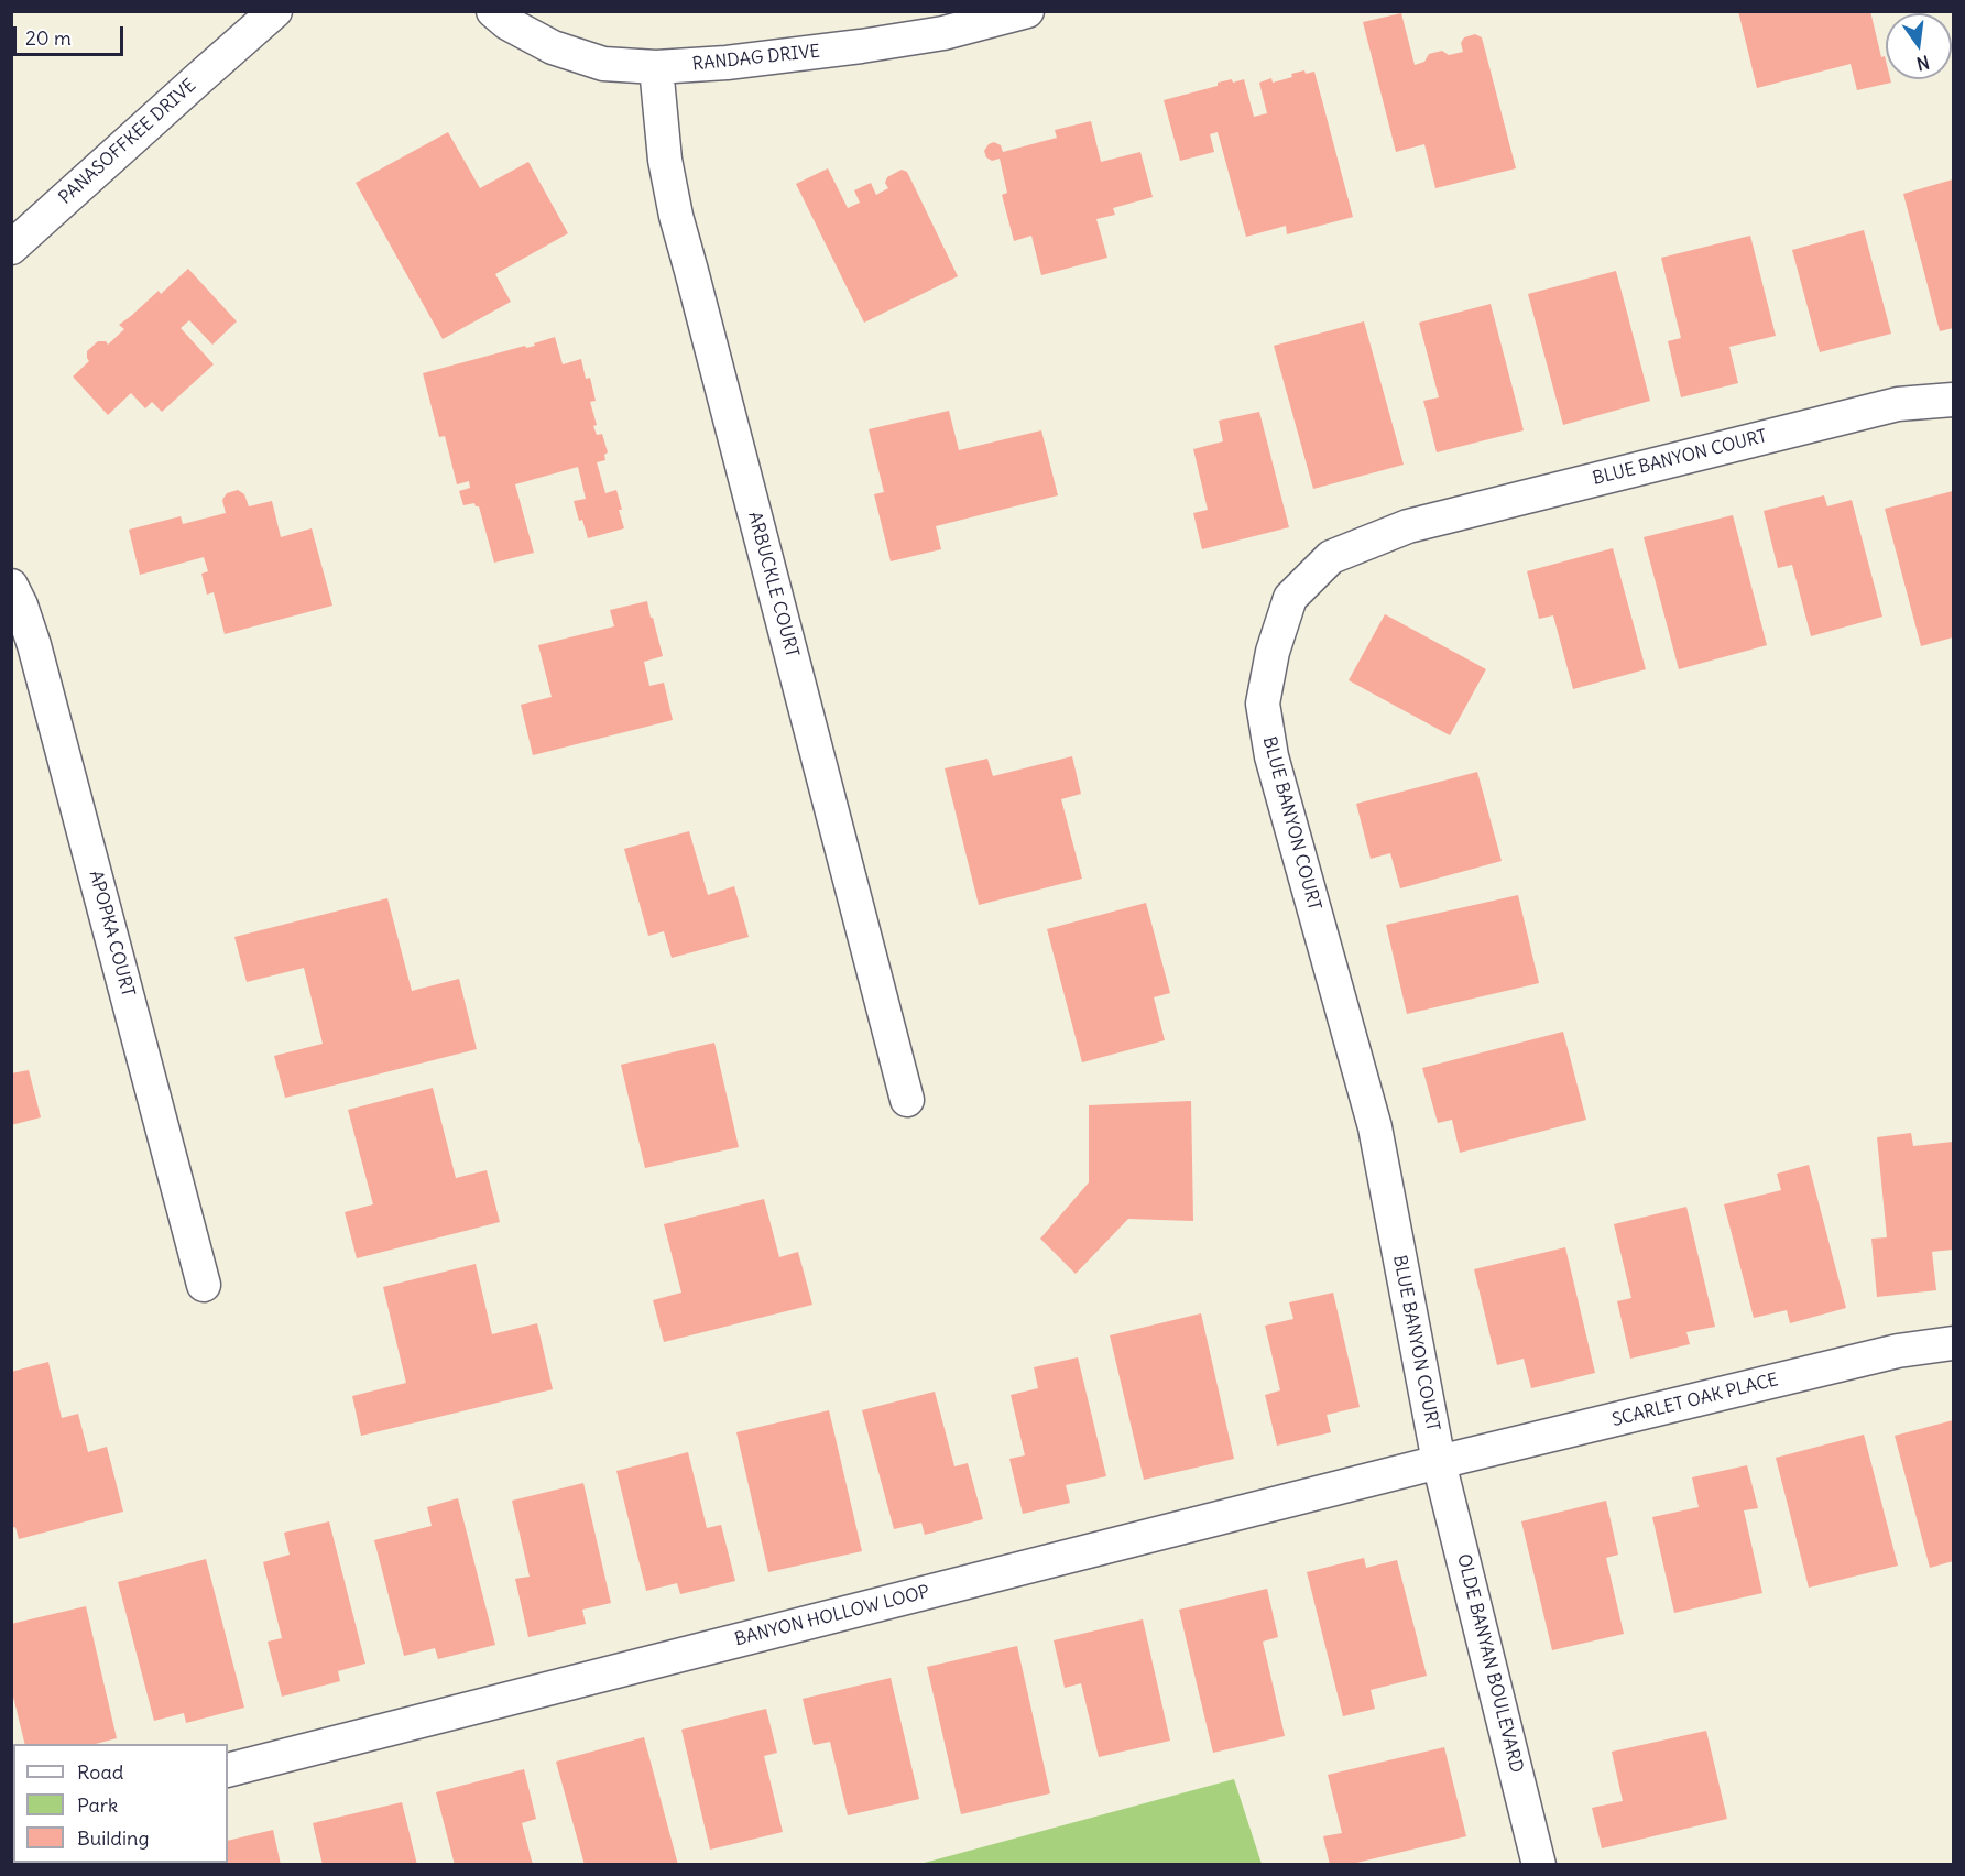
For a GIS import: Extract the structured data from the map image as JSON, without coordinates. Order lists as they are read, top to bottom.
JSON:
{
  "streets": {
    "street": [
      "RANDAG DRIVE",
      "PANASOFFKEE DRIVE",
      "BLUE BANYON COURT",
      "ARBUCKLE COURT",
      "APOPKA COURT",
      "SCARLET OAK PLACE",
      "BANYON HOLLOW LOOP",
      "OLDE BANYAN BOULEVARD"
    ]
  },
  "crossings": [
    ["RANDAG DRIVE", "ARBUCKLE COURT"],
    ["BLUE BANYON COURT", "SCARLET OAK PLACE"],
    ["BLUE BANYON COURT", "BANYON HOLLOW LOOP"],
    ["BLUE BANYON COURT", "OLDE BANYAN BOULEVARD"],
    ["SCARLET OAK PLACE", "BANYON HOLLOW LOOP"],
    ["SCARLET OAK PLACE", "OLDE BANYAN BOULEVARD"],
    ["BANYON HOLLOW LOOP", "OLDE BANYAN BOULEVARD"]
  ],
  "legend": ["Road", "Park", "Building"],
  "scale_bar": "20 m",
  "north": "bottom"
}
